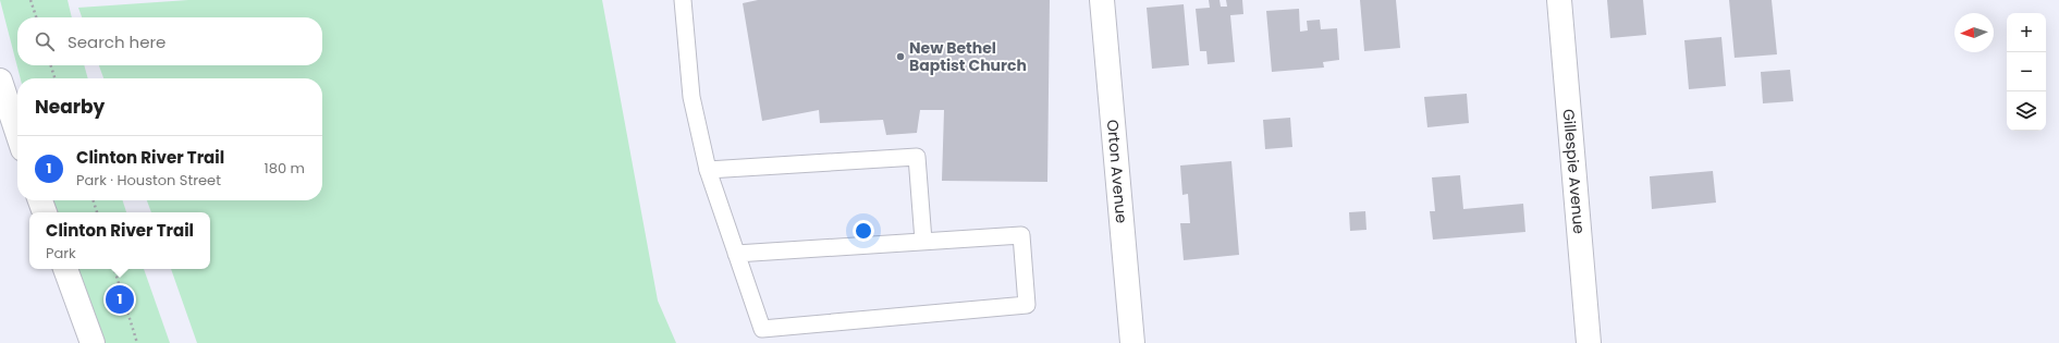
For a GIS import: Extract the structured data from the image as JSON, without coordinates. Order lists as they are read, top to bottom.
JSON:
{
  "streets": {
    "street": ["Orton Avenue", "Gillespie Avenue"]
  },
  "places": ["New Bethel Baptist Church"],
  "north": "left",
  "page": {
    "map_buttons": ["+", "−"],
    "search": "Search here",
    "heading": "Nearby",
    "list": [
      {
        "mark": "1",
        "name": "Clinton River Trail",
        "note": "Park · Houston Street",
        "value": "180 m"
      }
    ],
    "popup": ["Clinton River Trail", "Park"],
    "pins": "1"
  }
}
